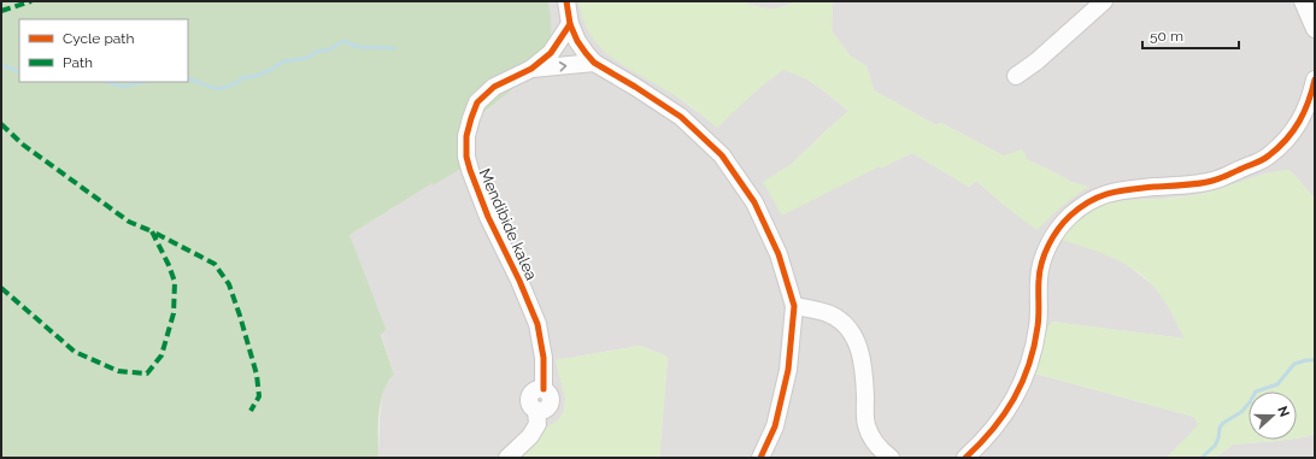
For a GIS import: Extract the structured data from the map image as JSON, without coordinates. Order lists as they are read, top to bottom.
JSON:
{
  "streets": {
    "street": ["Mendibide kalea"]
  },
  "legend": ["Cycle path", "Path"],
  "scale_bar": "50 m",
  "north": "right"
}
